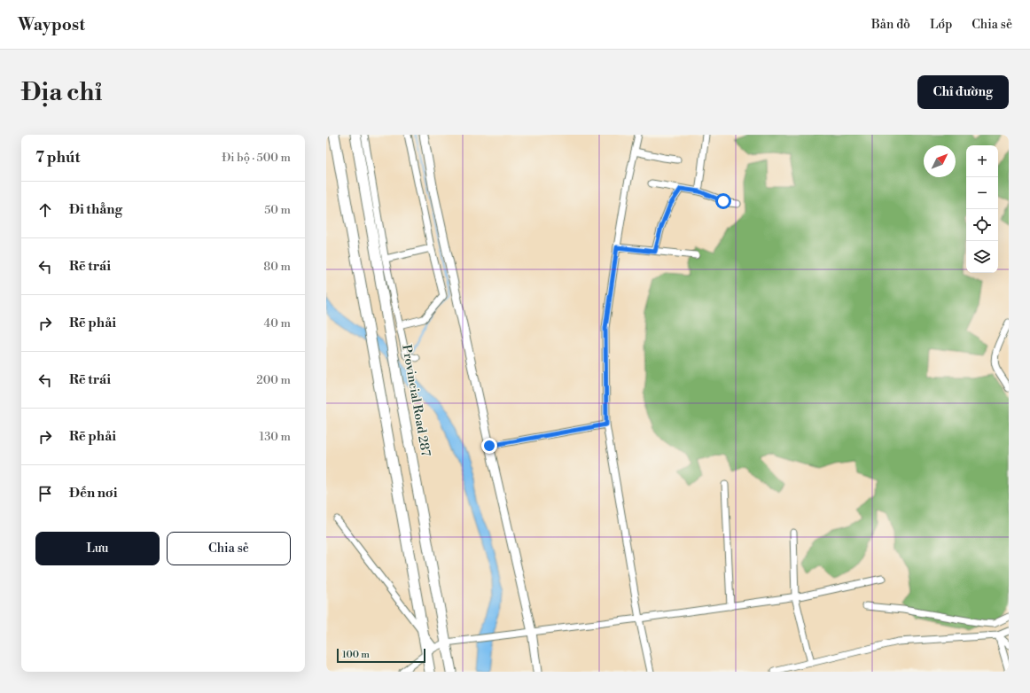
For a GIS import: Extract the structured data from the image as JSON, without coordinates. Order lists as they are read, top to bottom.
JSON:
{
  "streets": {
    "main road": ["Provincial Road 287"]
  },
  "scale_bar": "100 m",
  "north": "top right",
  "page": {
    "header": "Waypost",
    "nav": ["Bản đồ", "Lớp", "Chia sẻ"],
    "buttons": [
      "Chỉ đường",
      ["Lưu", "Chia sẻ"]
    ],
    "title": "Địa chỉ",
    "heading": ["7 phút", "Đi bộ · 500 m"],
    "map_buttons": ["+", "−"],
    "list": [
      ["Đi thẳng", "50 m"],
      ["Rẽ trái", "80 m"],
      ["Rẽ phải", "40 m"],
      ["Rẽ trái", "200 m"],
      ["Rẽ phải", "130 m"],
      "Đến nơi"
    ],
    "scale": "100 m"
  }
}
